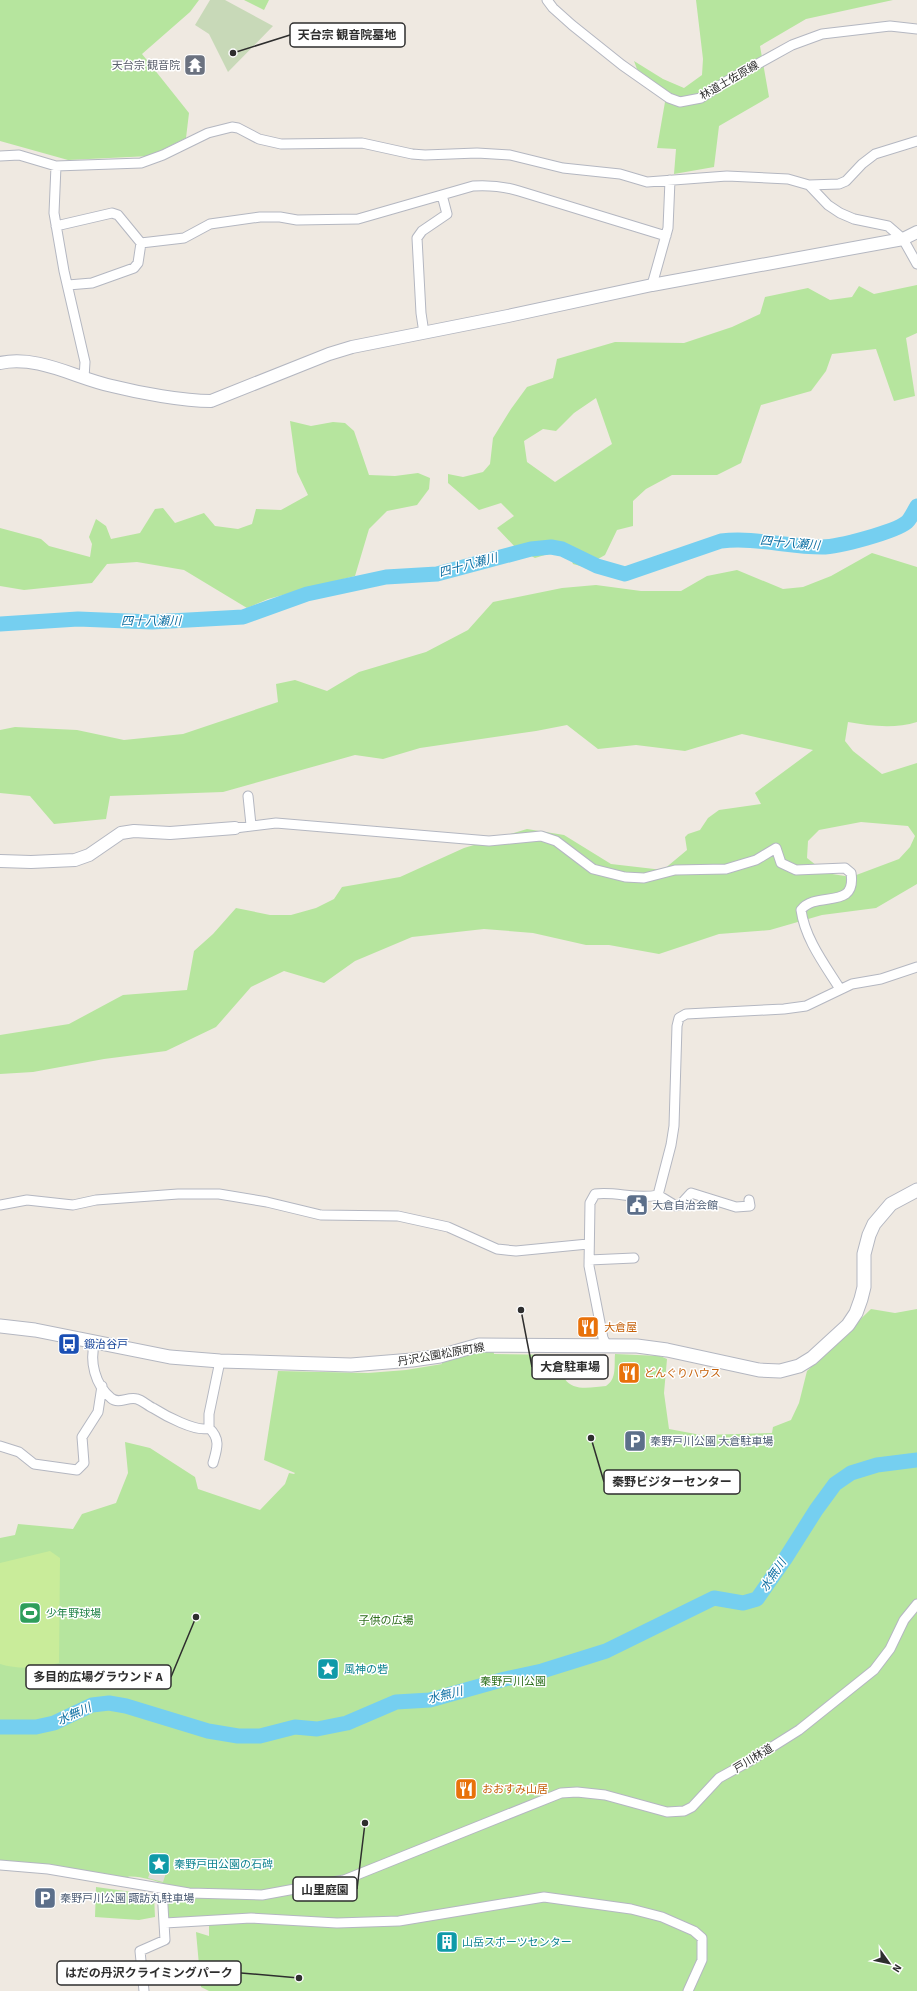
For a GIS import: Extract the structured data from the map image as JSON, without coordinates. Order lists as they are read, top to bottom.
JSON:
{
  "streets": {
    "main road": ["丹沢公園松原町線"],
    "street": ["林道土佐原線", "戸川林道"]
  },
  "water": ["四十八瀬川", "水無川"],
  "parks": ["子供の広場", "秦野戸川公園"],
  "places": {
    "other": [
      "天台宗 観音院墓地",
      "大倉駐車場",
      "秦野ビジターセンター",
      "多目的広場グラウンド A",
      "山里庭園",
      "はだの丹沢クライミングパーク"
    ],
    "temple": ["天台宗 観音院"],
    "public building": ["大倉自治会館"],
    "restaurant": ["大倉屋", "どんぐりハウス", "おおすみ山居"],
    "bus stop": ["鍛治谷戸"],
    "parking": ["秦野戸川公園 大倉駐車場", "秦野戸川公園 諏訪丸駐車場"],
    "sports": ["少年野球場"],
    "place": ["風神の砦", "秦野戸田公園の石碑"],
    "building": ["山岳スポーツセンター"]
  },
  "north": "bottom right"
}
